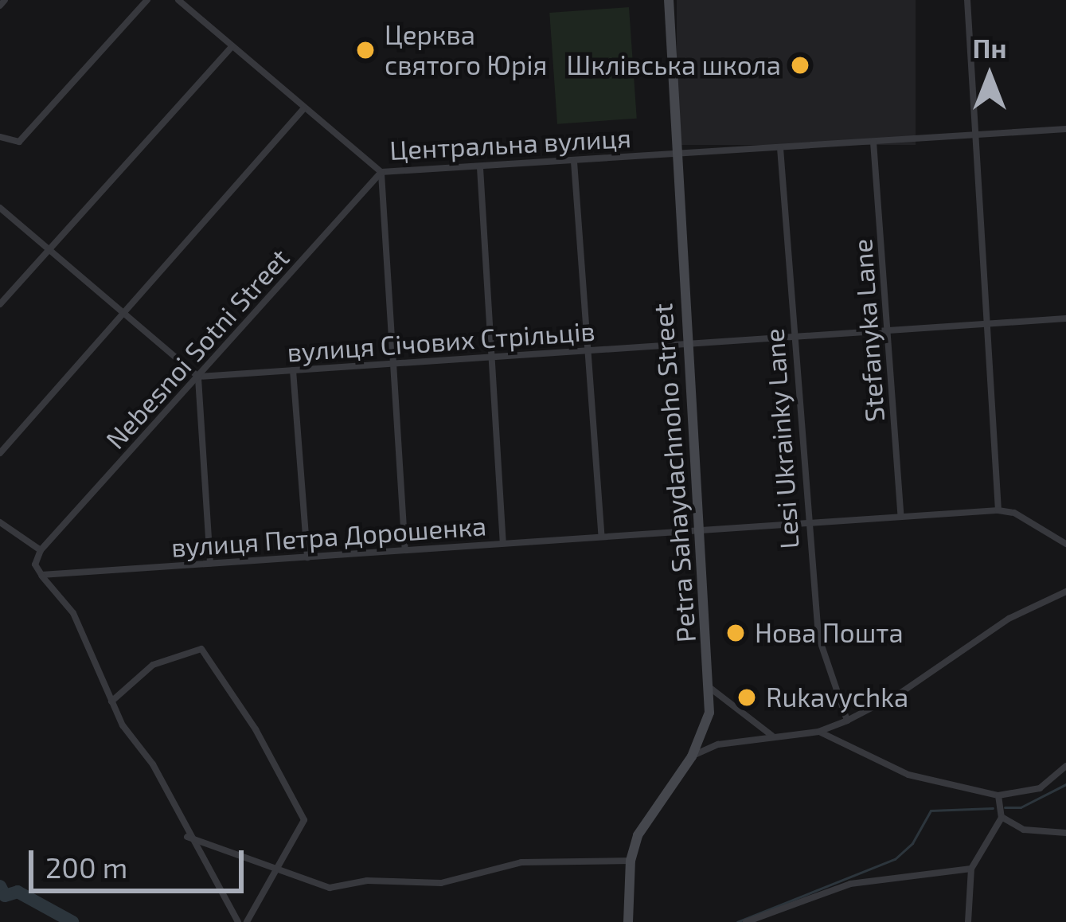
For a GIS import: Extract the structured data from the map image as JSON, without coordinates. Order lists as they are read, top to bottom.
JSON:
{
  "streets": {
    "street": [
      "Центральна вулиця",
      "Stefanyka Lane",
      "вулиця Січових Стрільців",
      "Nebesnoi Sotni Street",
      "Lesi Ukrainky Lane",
      "Petra Sahaydachnoho Street",
      "вулиця Петра Дорошенка"
    ]
  },
  "crossings": [
    ["Центральна вулиця", "Stefanyka Lane"],
    ["Центральна вулиця", "Nebesnoi Sotni Street"],
    ["Центральна вулиця", "Lesi Ukrainky Lane"],
    ["Центральна вулиця", "Petra Sahaydachnoho Street"],
    ["Stefanyka Lane", "вулиця Січових Стрільців"],
    ["Stefanyka Lane", "вулиця Петра Дорошенка"],
    ["вулиця Січових Стрільців", "Nebesnoi Sotni Street"],
    ["вулиця Січових Стрільців", "Lesi Ukrainky Lane"],
    ["вулиця Січових Стрільців", "Petra Sahaydachnoho Street"],
    ["Lesi Ukrainky Lane", "вулиця Петра Дорошенка"],
    ["Petra Sahaydachnoho Street", "вулиця Петра Дорошенка"]
  ],
  "places": [
    "Церква святого Юрія",
    "Шклівська школа",
    "Нова Пошта",
    "Rukavychka"
  ],
  "scale_bar": "200 m",
  "north": "top"
}
